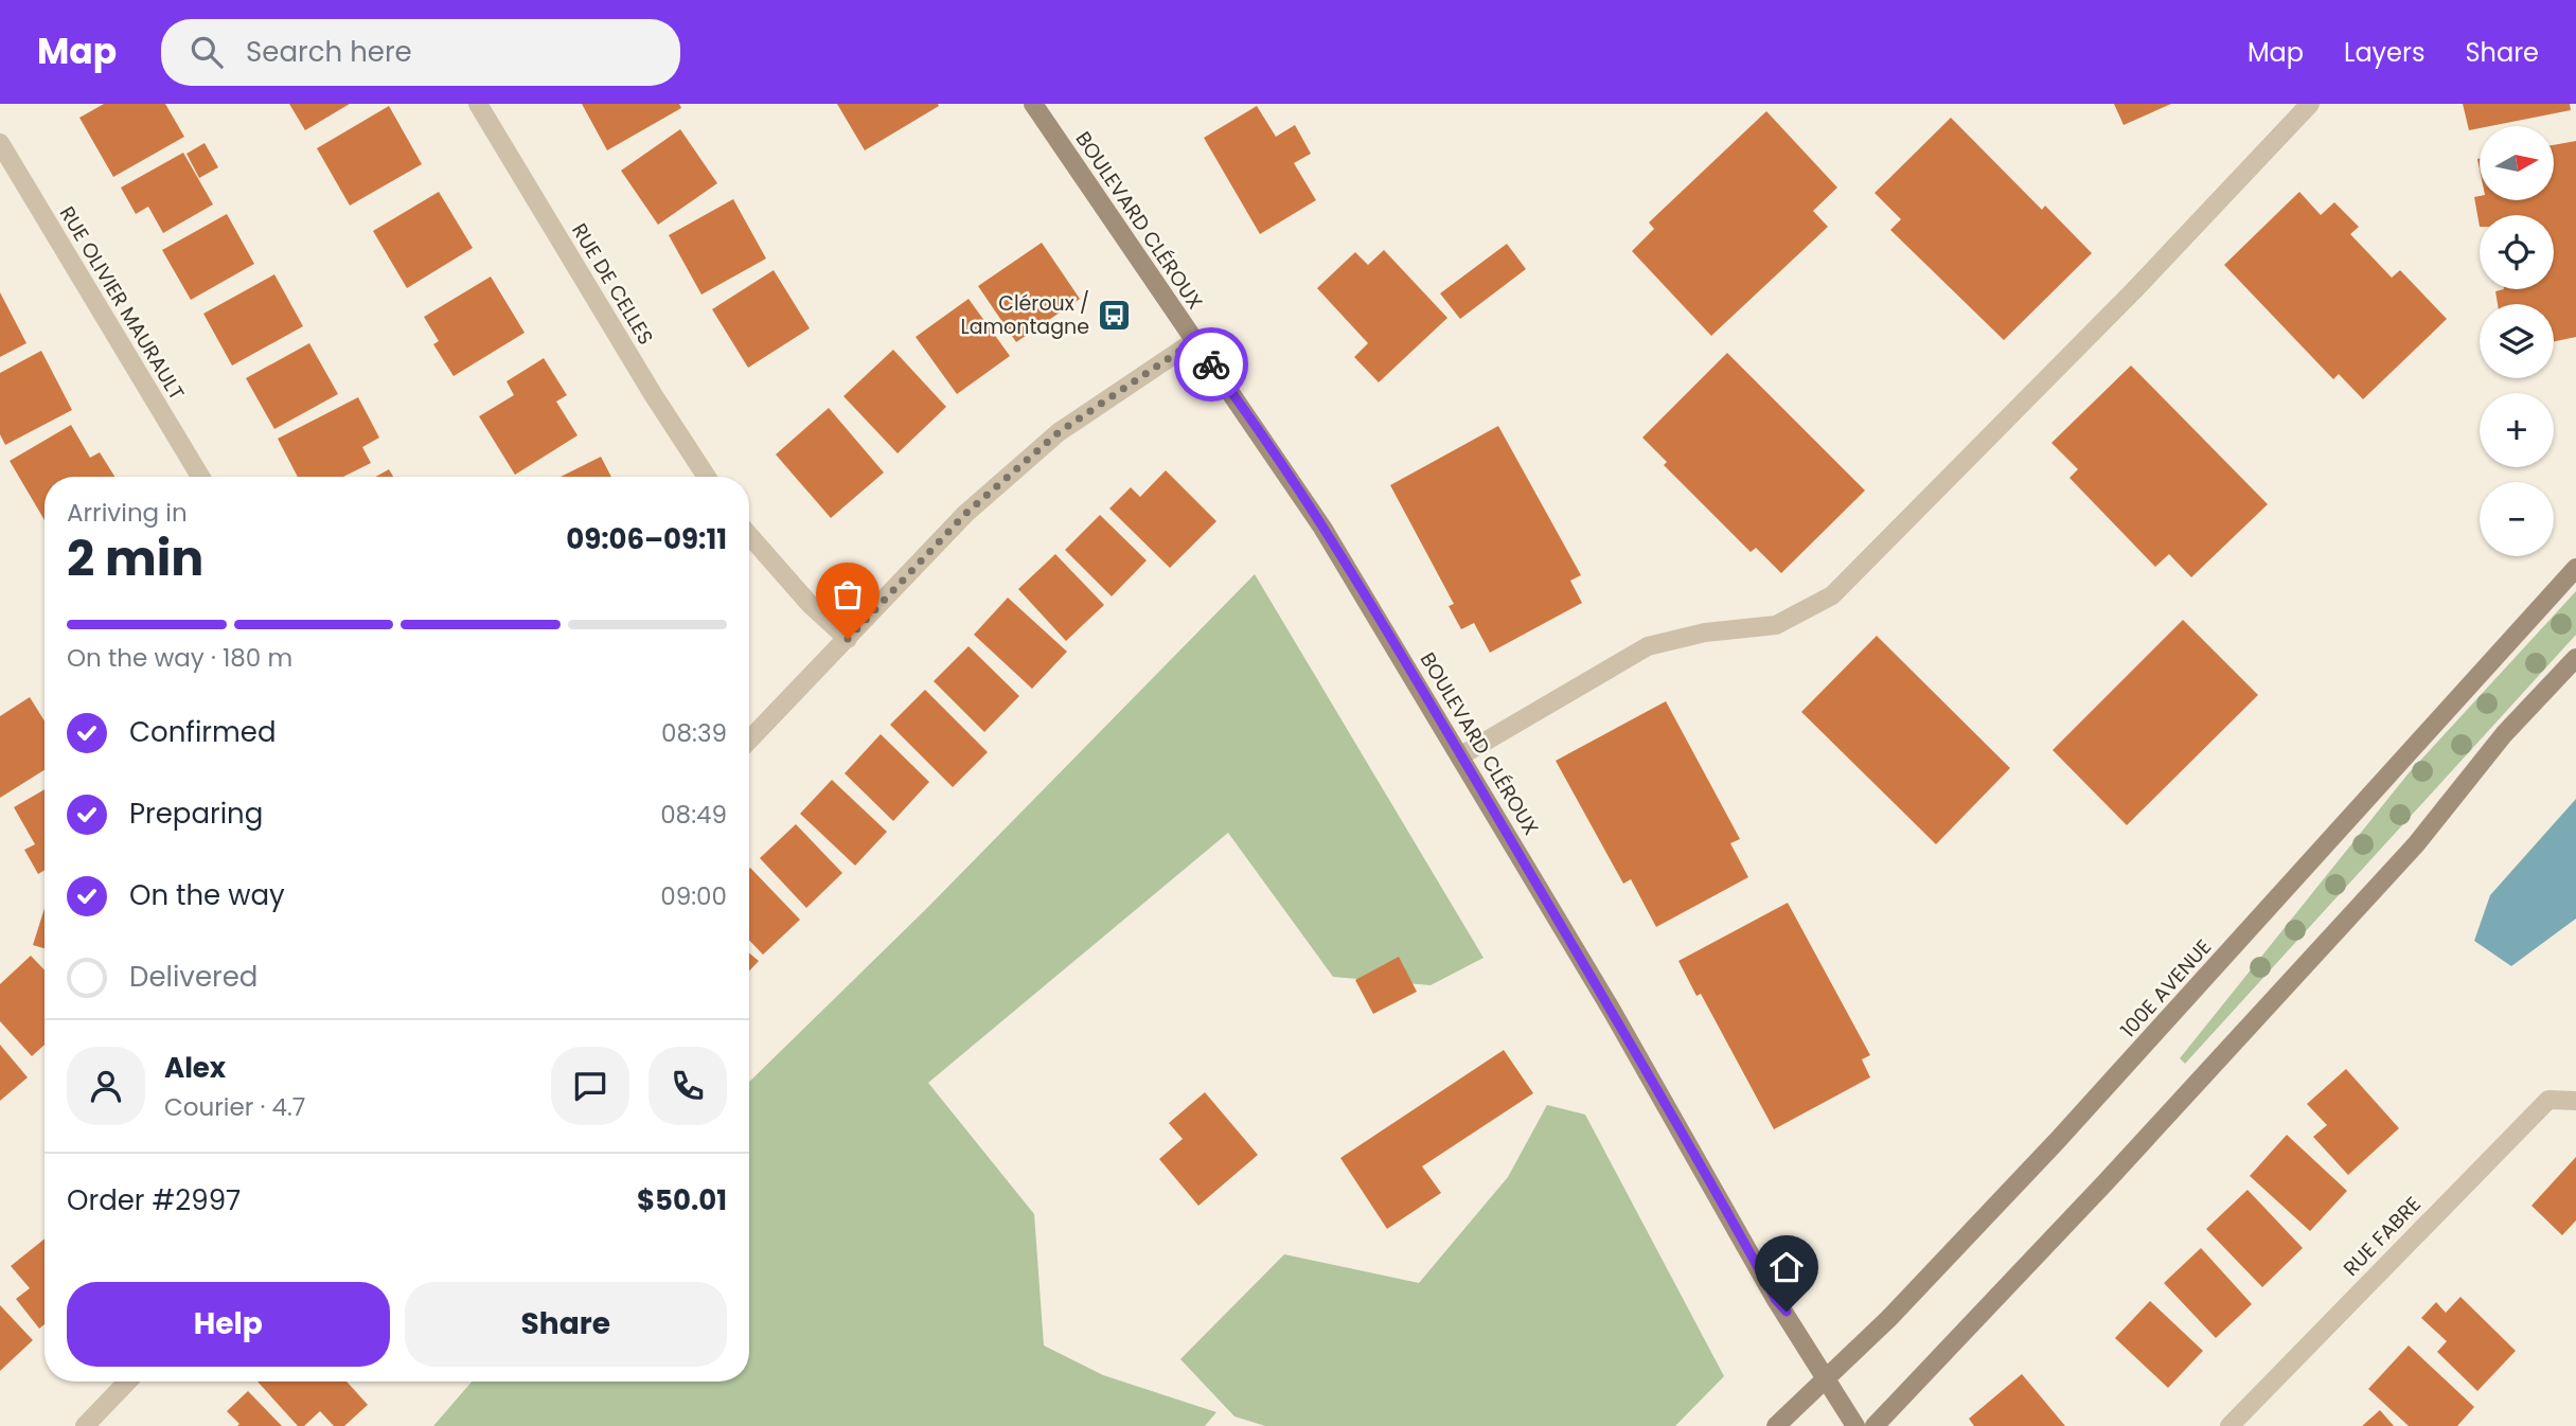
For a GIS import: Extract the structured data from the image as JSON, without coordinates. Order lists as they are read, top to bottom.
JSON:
{
  "streets": {
    "street": [
      "BOULEVARD CLÉROUX",
      "RUE DE CELLES",
      "RUE OLIVIER MAURAULT",
      "100E AVENUE",
      "RUE FABRE"
    ]
  },
  "crossings": [
    ["BOULEVARD CLÉROUX", "100E AVENUE"]
  ],
  "places": {
    "bus stop": ["Cléroux / Lamontagne"]
  },
  "north": "right",
  "page": {
    "header": "Map",
    "search": "Search here",
    "nav": ["Map", "Layers", "Share"],
    "map_buttons": ["+", "−"],
    "heading": ["2 min", "Arriving in", "09:06–09:11"],
    "panel": [
      "Alex",
      "Courier · 4.7",
      "Order #2997",
      "$50.01"
    ],
    "bar": "On the way · 180 m",
    "list": [
      ["Confirmed", "08:39"],
      ["Preparing", "08:49"],
      ["On the way", "09:00"],
      "Delivered"
    ],
    "buttons": ["Help", "Share"]
  }
}
